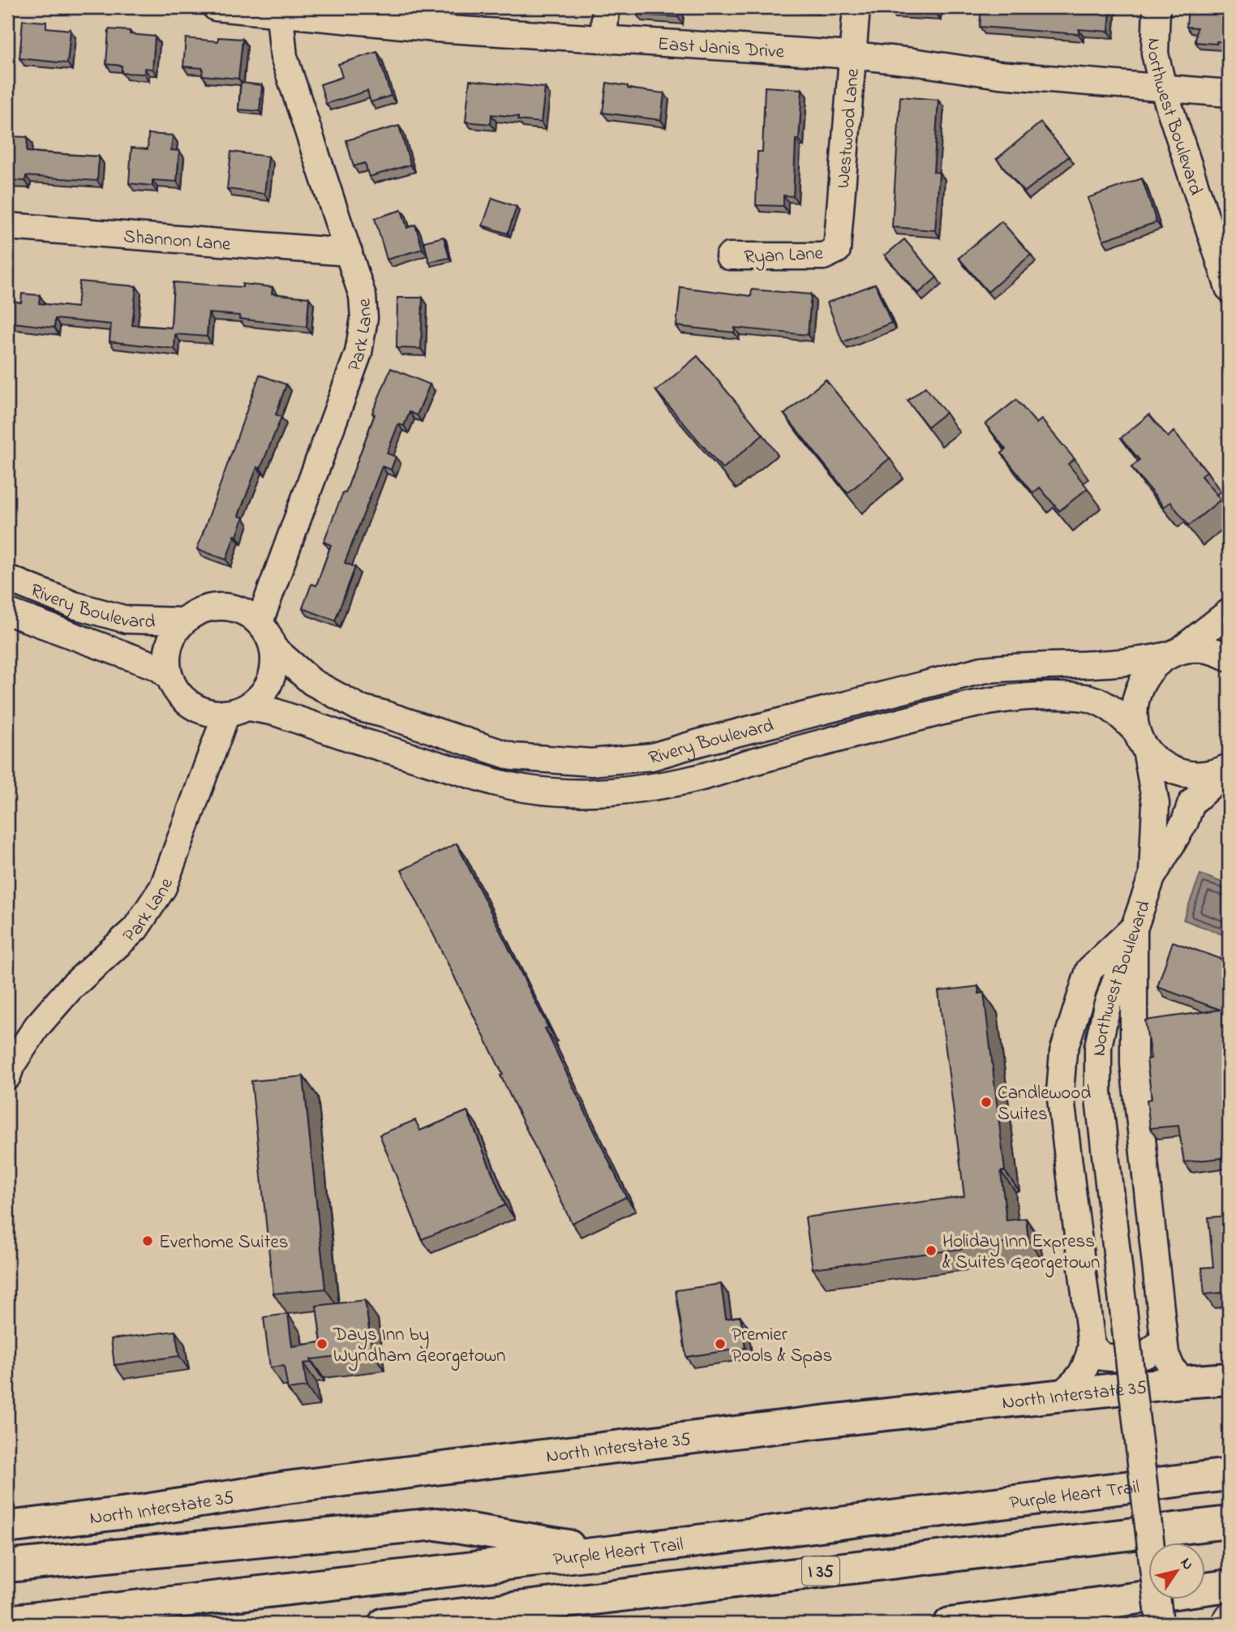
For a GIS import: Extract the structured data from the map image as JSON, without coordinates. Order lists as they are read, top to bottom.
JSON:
{
  "streets": {
    "main road": ["North Interstate 35", "Purple Heart Trail", "I 35"],
    "street": [
      "East Janis Drive",
      "Northwest Boulevard",
      "Westwood Lane",
      "Shannon Lane",
      "Ryan Lane",
      "Park Lane",
      "Rivery Boulevard"
    ]
  },
  "crossings": [
    ["East Janis Drive", "Northwest Boulevard"],
    ["East Janis Drive", "Westwood Lane"],
    ["East Janis Drive", "Park Lane"],
    ["Northwest Boulevard", "Rivery Boulevard"],
    ["Westwood Lane", "Ryan Lane"],
    ["Shannon Lane", "Park Lane"],
    ["Park Lane", "Rivery Boulevard"]
  ],
  "places": [
    "Candlewood Suites",
    "Everhome Suites",
    "Holiday Inn Express & Suites Georgetown",
    "Days Inn by Wyndham Georgetown",
    "Premier Pools & Spas"
  ],
  "north": "top right"
}
